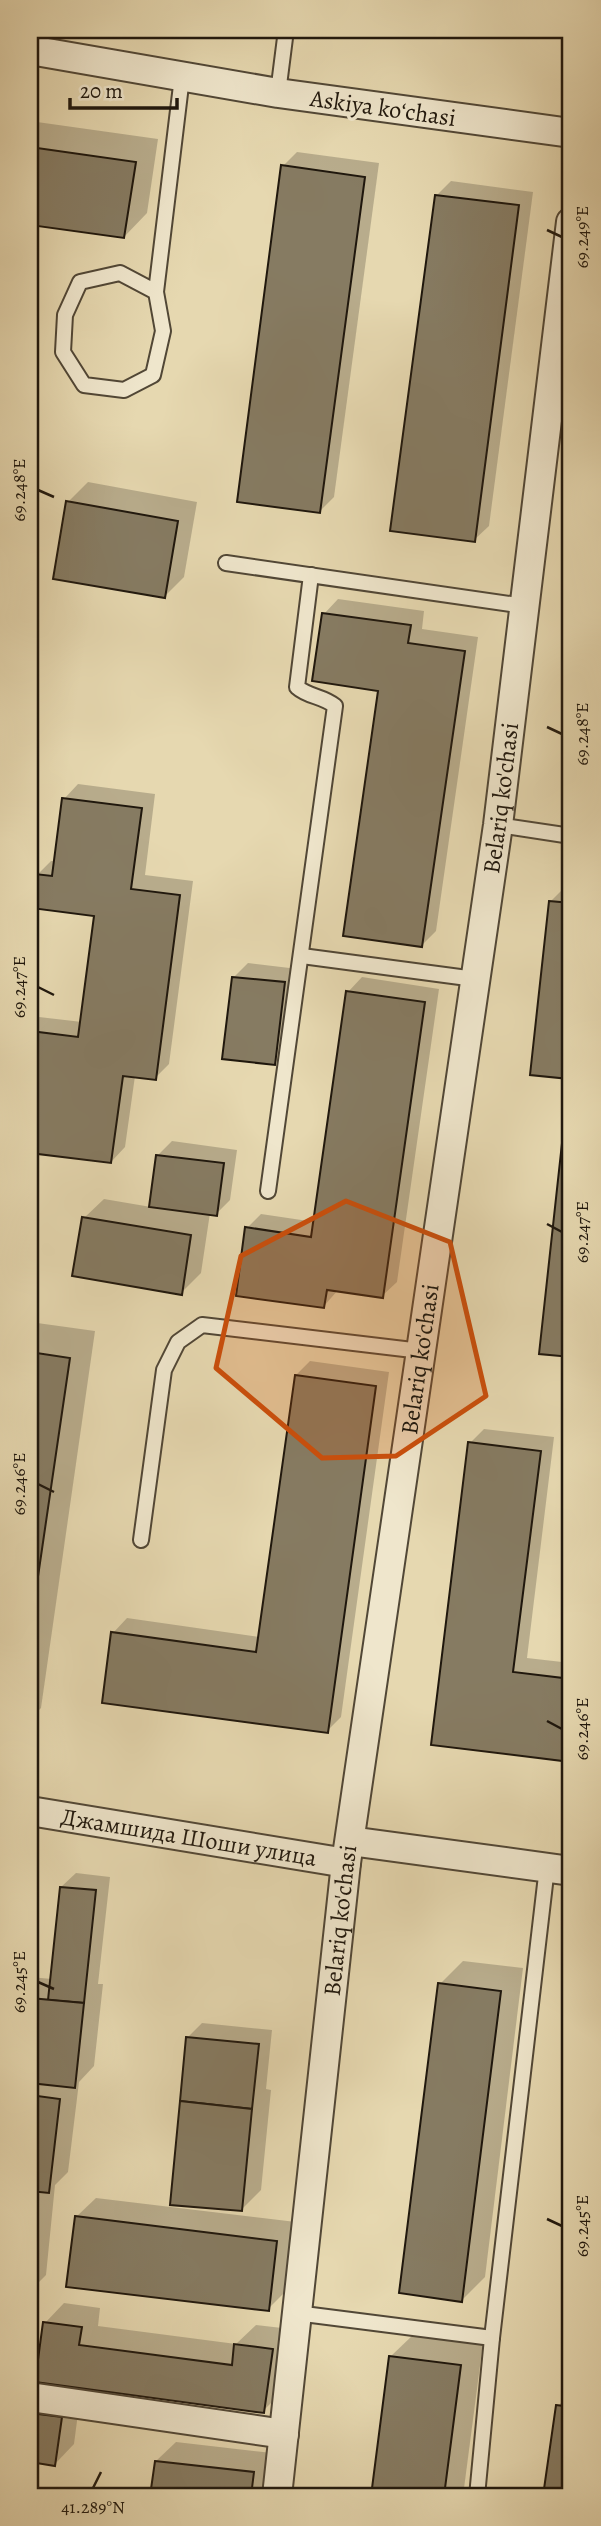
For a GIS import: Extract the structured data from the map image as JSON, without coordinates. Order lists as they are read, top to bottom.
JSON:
{
  "streets": {
    "street": ["Askiya koʻchasi", "Belariq ko'chasi", "Джамшида Шоши улица"]
  },
  "crossings": [
    ["Belariq ko'chasi", "Джамшида Шоши улица"]
  ],
  "scale_bar": "20 m",
  "coordinates": [
    "69.249°E",
    "69.248°E",
    "69.247°E",
    "69.246°E",
    "69.245°E",
    "41.289°N"
  ]
}
